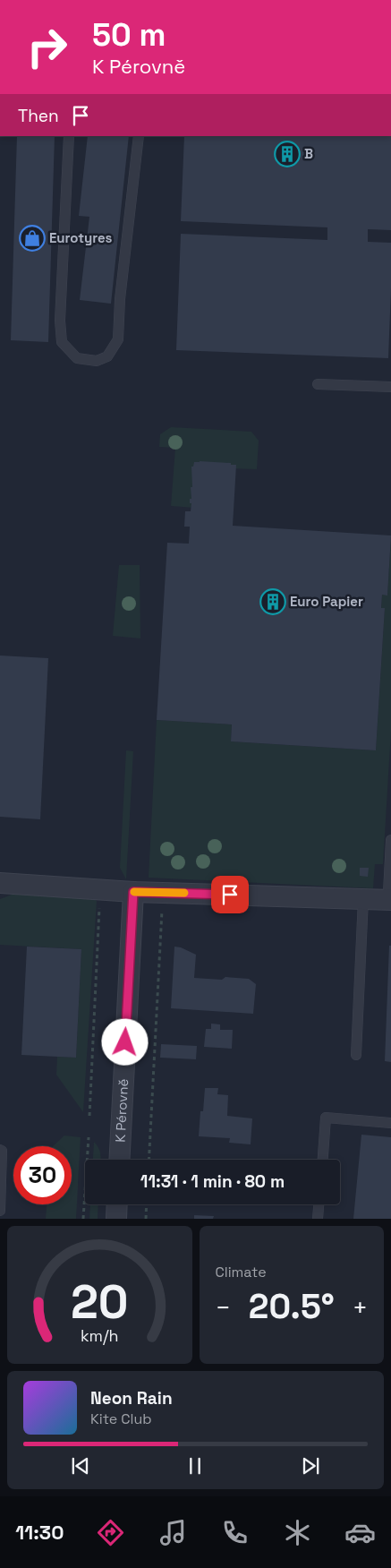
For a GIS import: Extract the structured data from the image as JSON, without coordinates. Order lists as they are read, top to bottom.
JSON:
{
  "streets": {
    "street": ["K Pérovně"]
  },
  "places": {
    "building": ["B", "Euro Papier"],
    "shop": ["Eurotyres"]
  },
  "page": {
    "turn": ["50 m", "K Pérovně"],
    "then": "Then",
    "limit": "30",
    "trip": "11:31 · 1 min · 80 m",
    "tile": "Climate",
    "heat": ["−", "20.5°", "+"],
    "song": ["Neon Rain", "Kite Club"],
    "tabs": "11:30",
    "gauge": ["20", "km/h"]
  }
}
